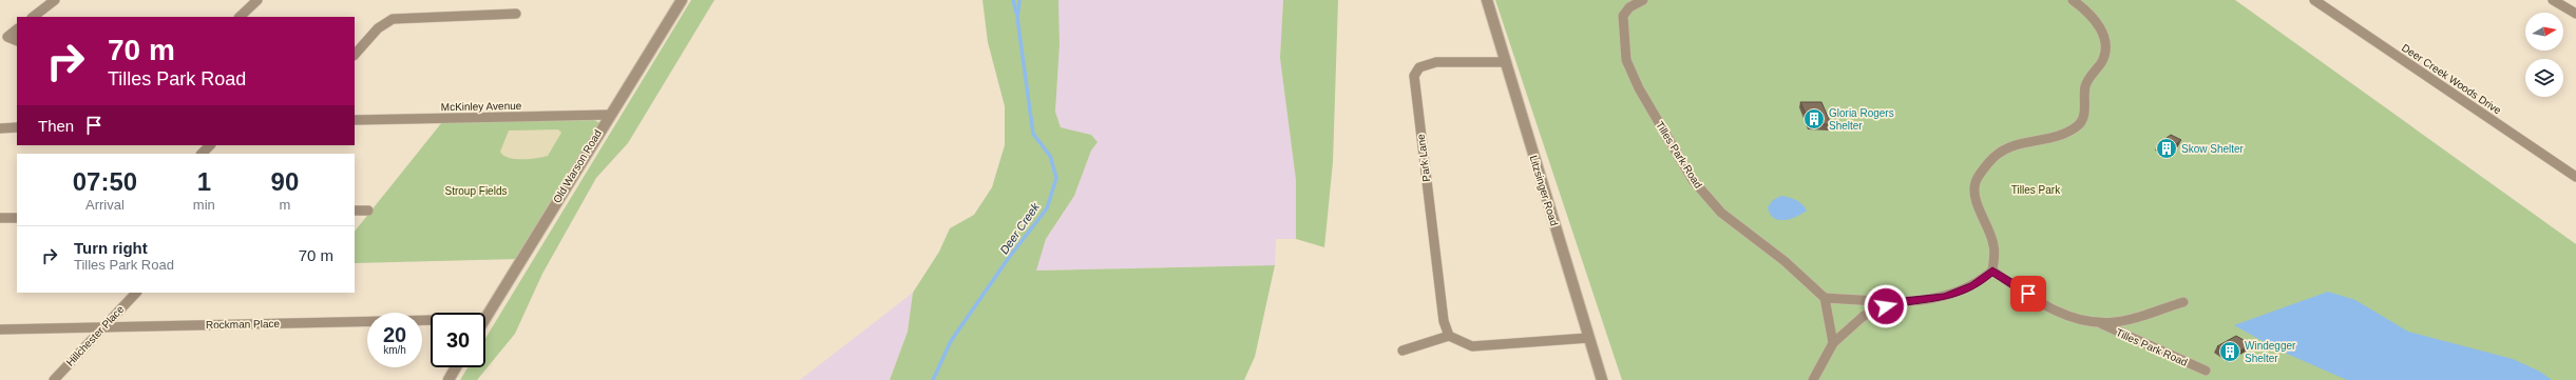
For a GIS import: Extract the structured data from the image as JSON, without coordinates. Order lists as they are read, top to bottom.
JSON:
{
  "streets": {
    "street": [
      "Deer Creek Woods Drive",
      "McKinley Avenue",
      "Tilles Park Road",
      "Park Lane",
      "Old Warson Road",
      "Litzsinger Road",
      "Rockman Place",
      "Hillchester Place"
    ]
  },
  "crossings": [
    ["McKinley Avenue", "Old Warson Road"],
    ["Park Lane", "Litzsinger Road"],
    ["Rockman Place", "Hillchester Place"]
  ],
  "water": ["Deer Creek"],
  "parks": ["Tilles Park", "Stroup Fields"],
  "places": {
    "building": ["Gloria Rogers Shelter", "Skow Shelter", "Windegger Shelter"]
  },
  "north": "right",
  "page": {
    "turn": ["70 m", "Tilles Park Road"],
    "then": "Then",
    "eta": [
      "07:50",
      "Arrival",
      "1",
      "min",
      "90",
      "m"
    ],
    "list": [
      {
        "name": "Turn right",
        "note": "Tilles Park Road",
        "value": "70 m"
      }
    ],
    "speed": "20 km/h",
    "limit": "30"
  }
}
